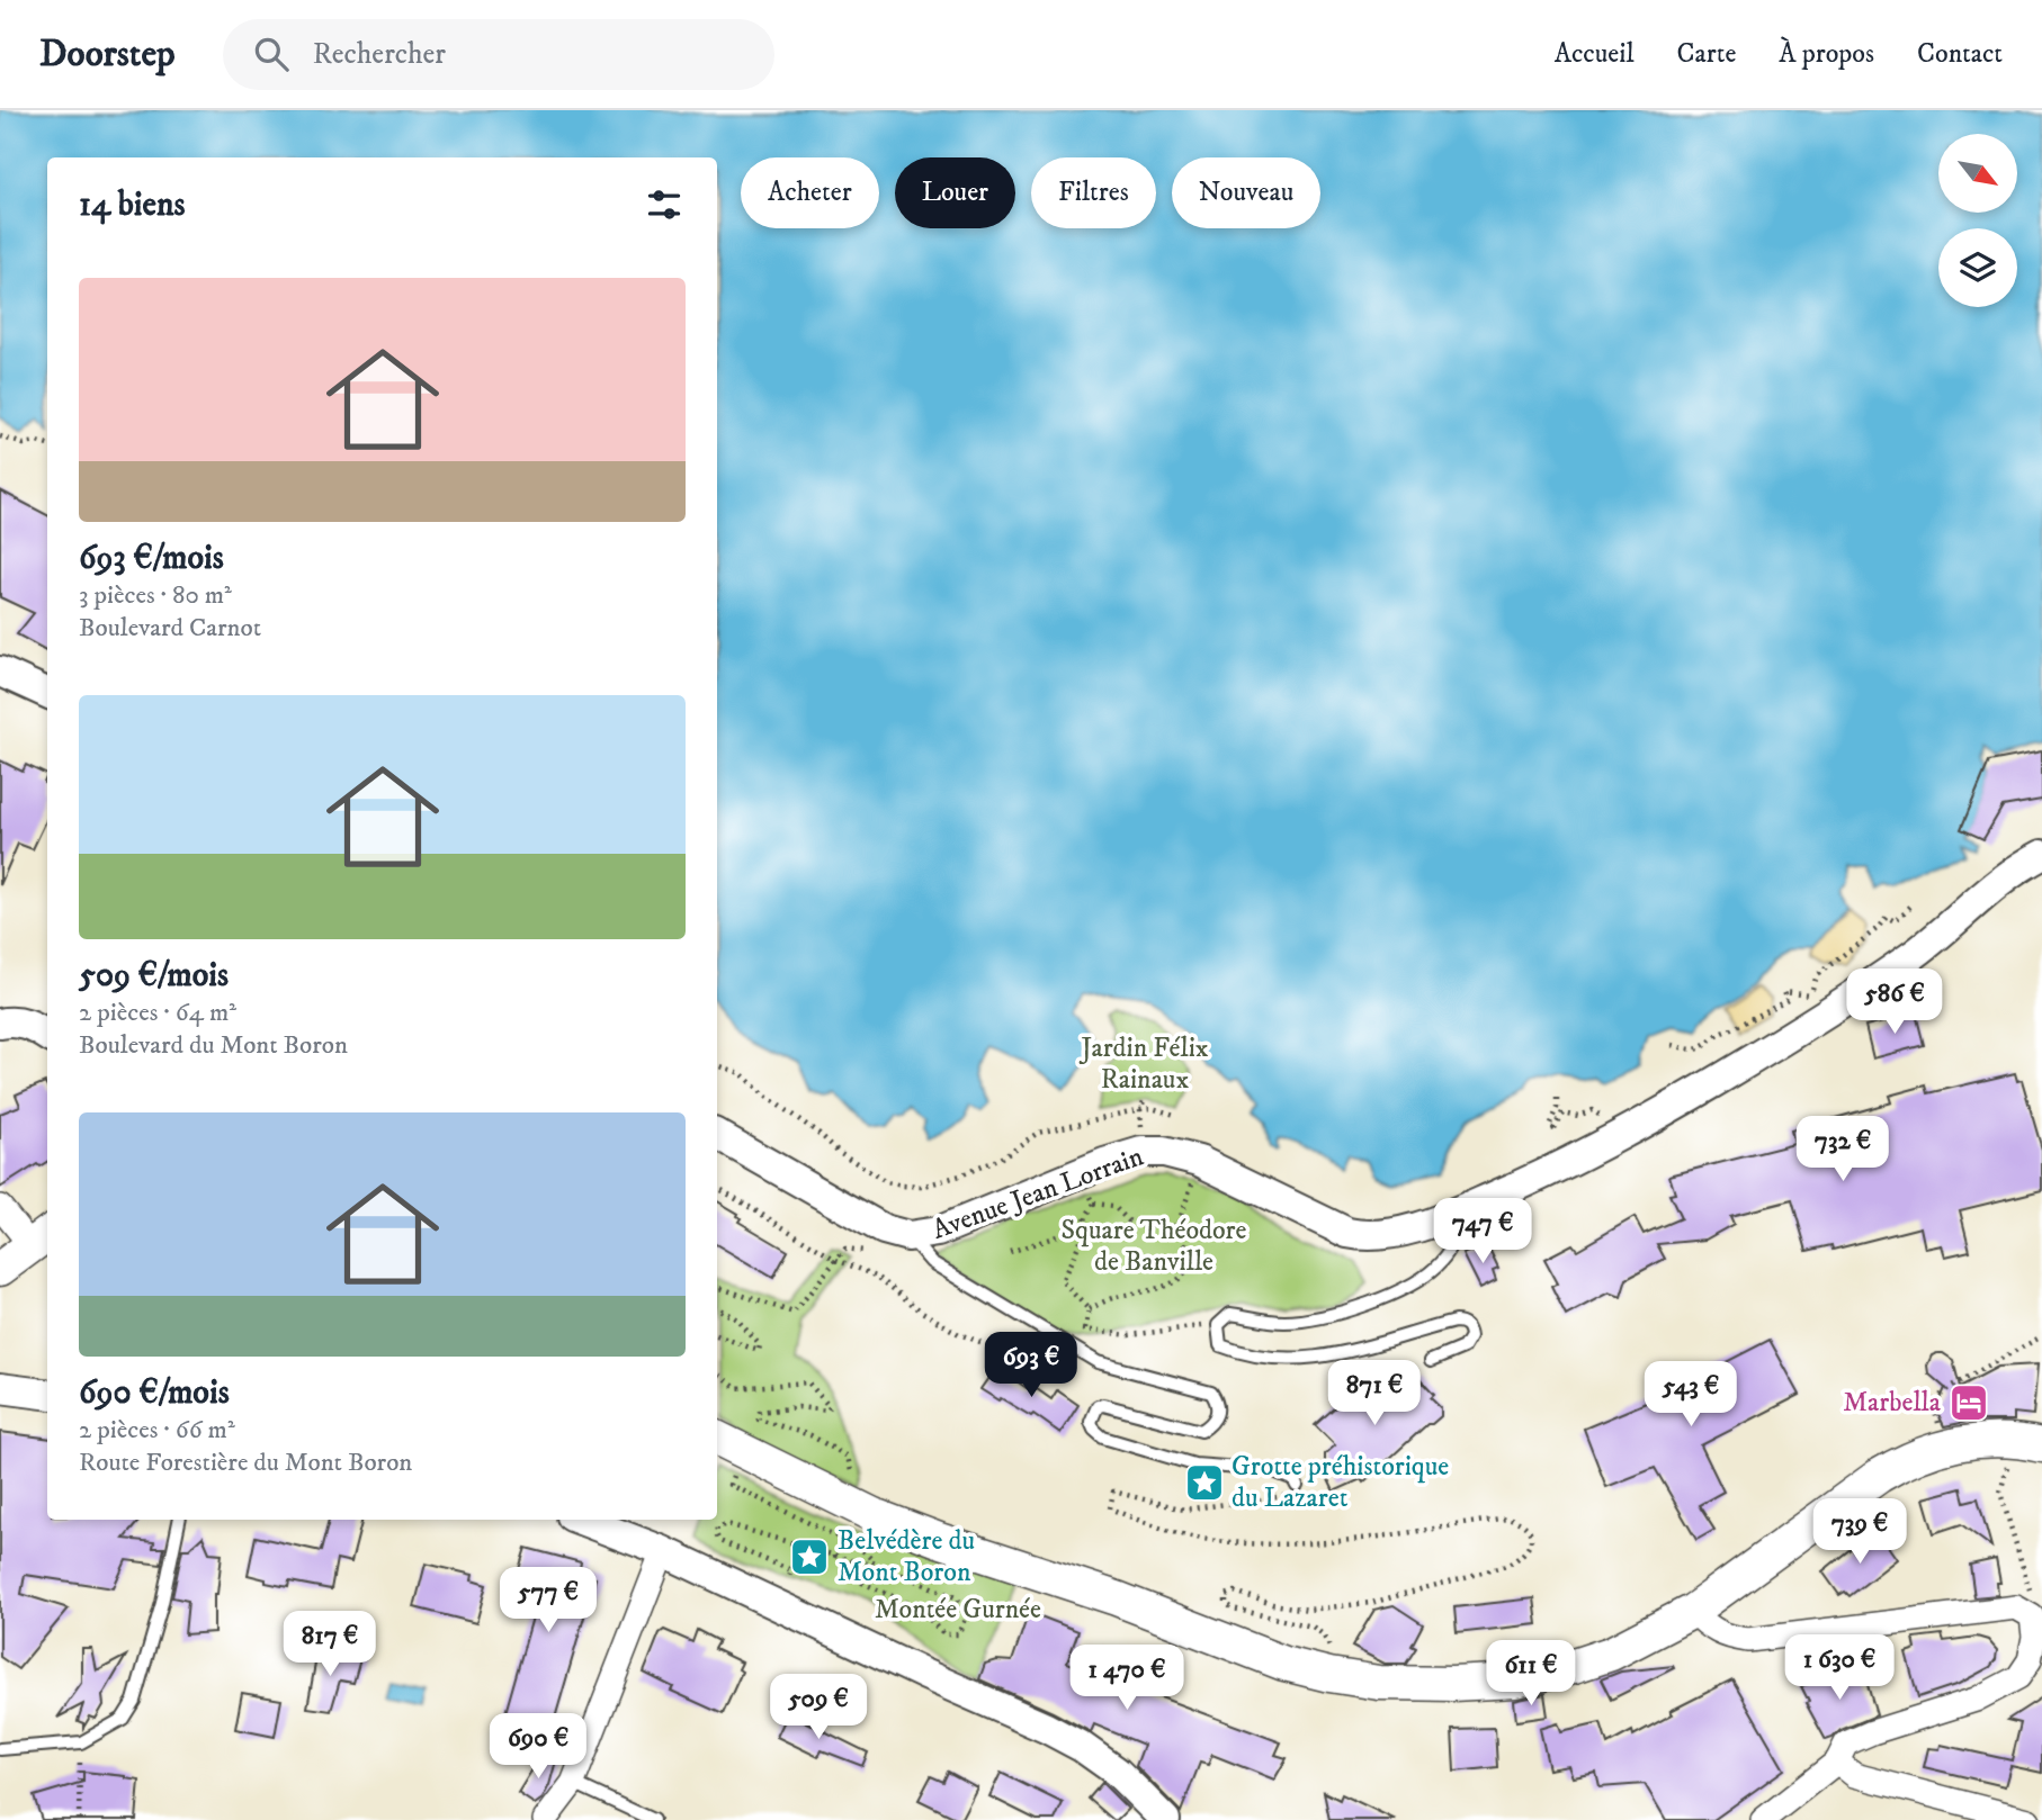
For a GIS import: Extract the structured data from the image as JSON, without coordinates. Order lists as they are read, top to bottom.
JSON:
{
  "streets": {
    "street": ["Avenue Jean Lorrain"]
  },
  "parks": ["Jardin Félix Rainaux", "Square Théodore de Banville", "Montée Gurnée"],
  "places": {
    "hotel": ["Marbella"],
    "place": ["Grotte préhistorique du Lazaret", "Belvédère du Mont Boron"]
  },
  "north": "bottom right",
  "page": {
    "header": "Doorstep",
    "search": "Rechercher",
    "nav": [
      "Accueil",
      "Carte",
      "À propos",
      "Contact"
    ],
    "chip": [
      "Acheter",
      "Louer",
      "Filtres",
      "Nouveau"
    ],
    "heading": "14 biens",
    "list": [
      {
        "name": "693 €/mois",
        "note": "3 pièces · 80 m² · Boulevard Carnot"
      },
      {
        "name": "509 €/mois",
        "note": "2 pièces · 64 m² · Boulevard du Mont Boron"
      },
      {
        "name": "690 €/mois",
        "note": "2 pièces · 66 m² · Route Forestière du Mont Boron"
      }
    ],
    "price": [
      "586 €",
      "732 €",
      "747 €",
      "693 €",
      "871 €",
      "543 €",
      "739 €",
      "577 €",
      "817 €",
      "1 630 €",
      "611 €",
      "1 470 €",
      "509 €",
      "690 €"
    ]
  }
}
